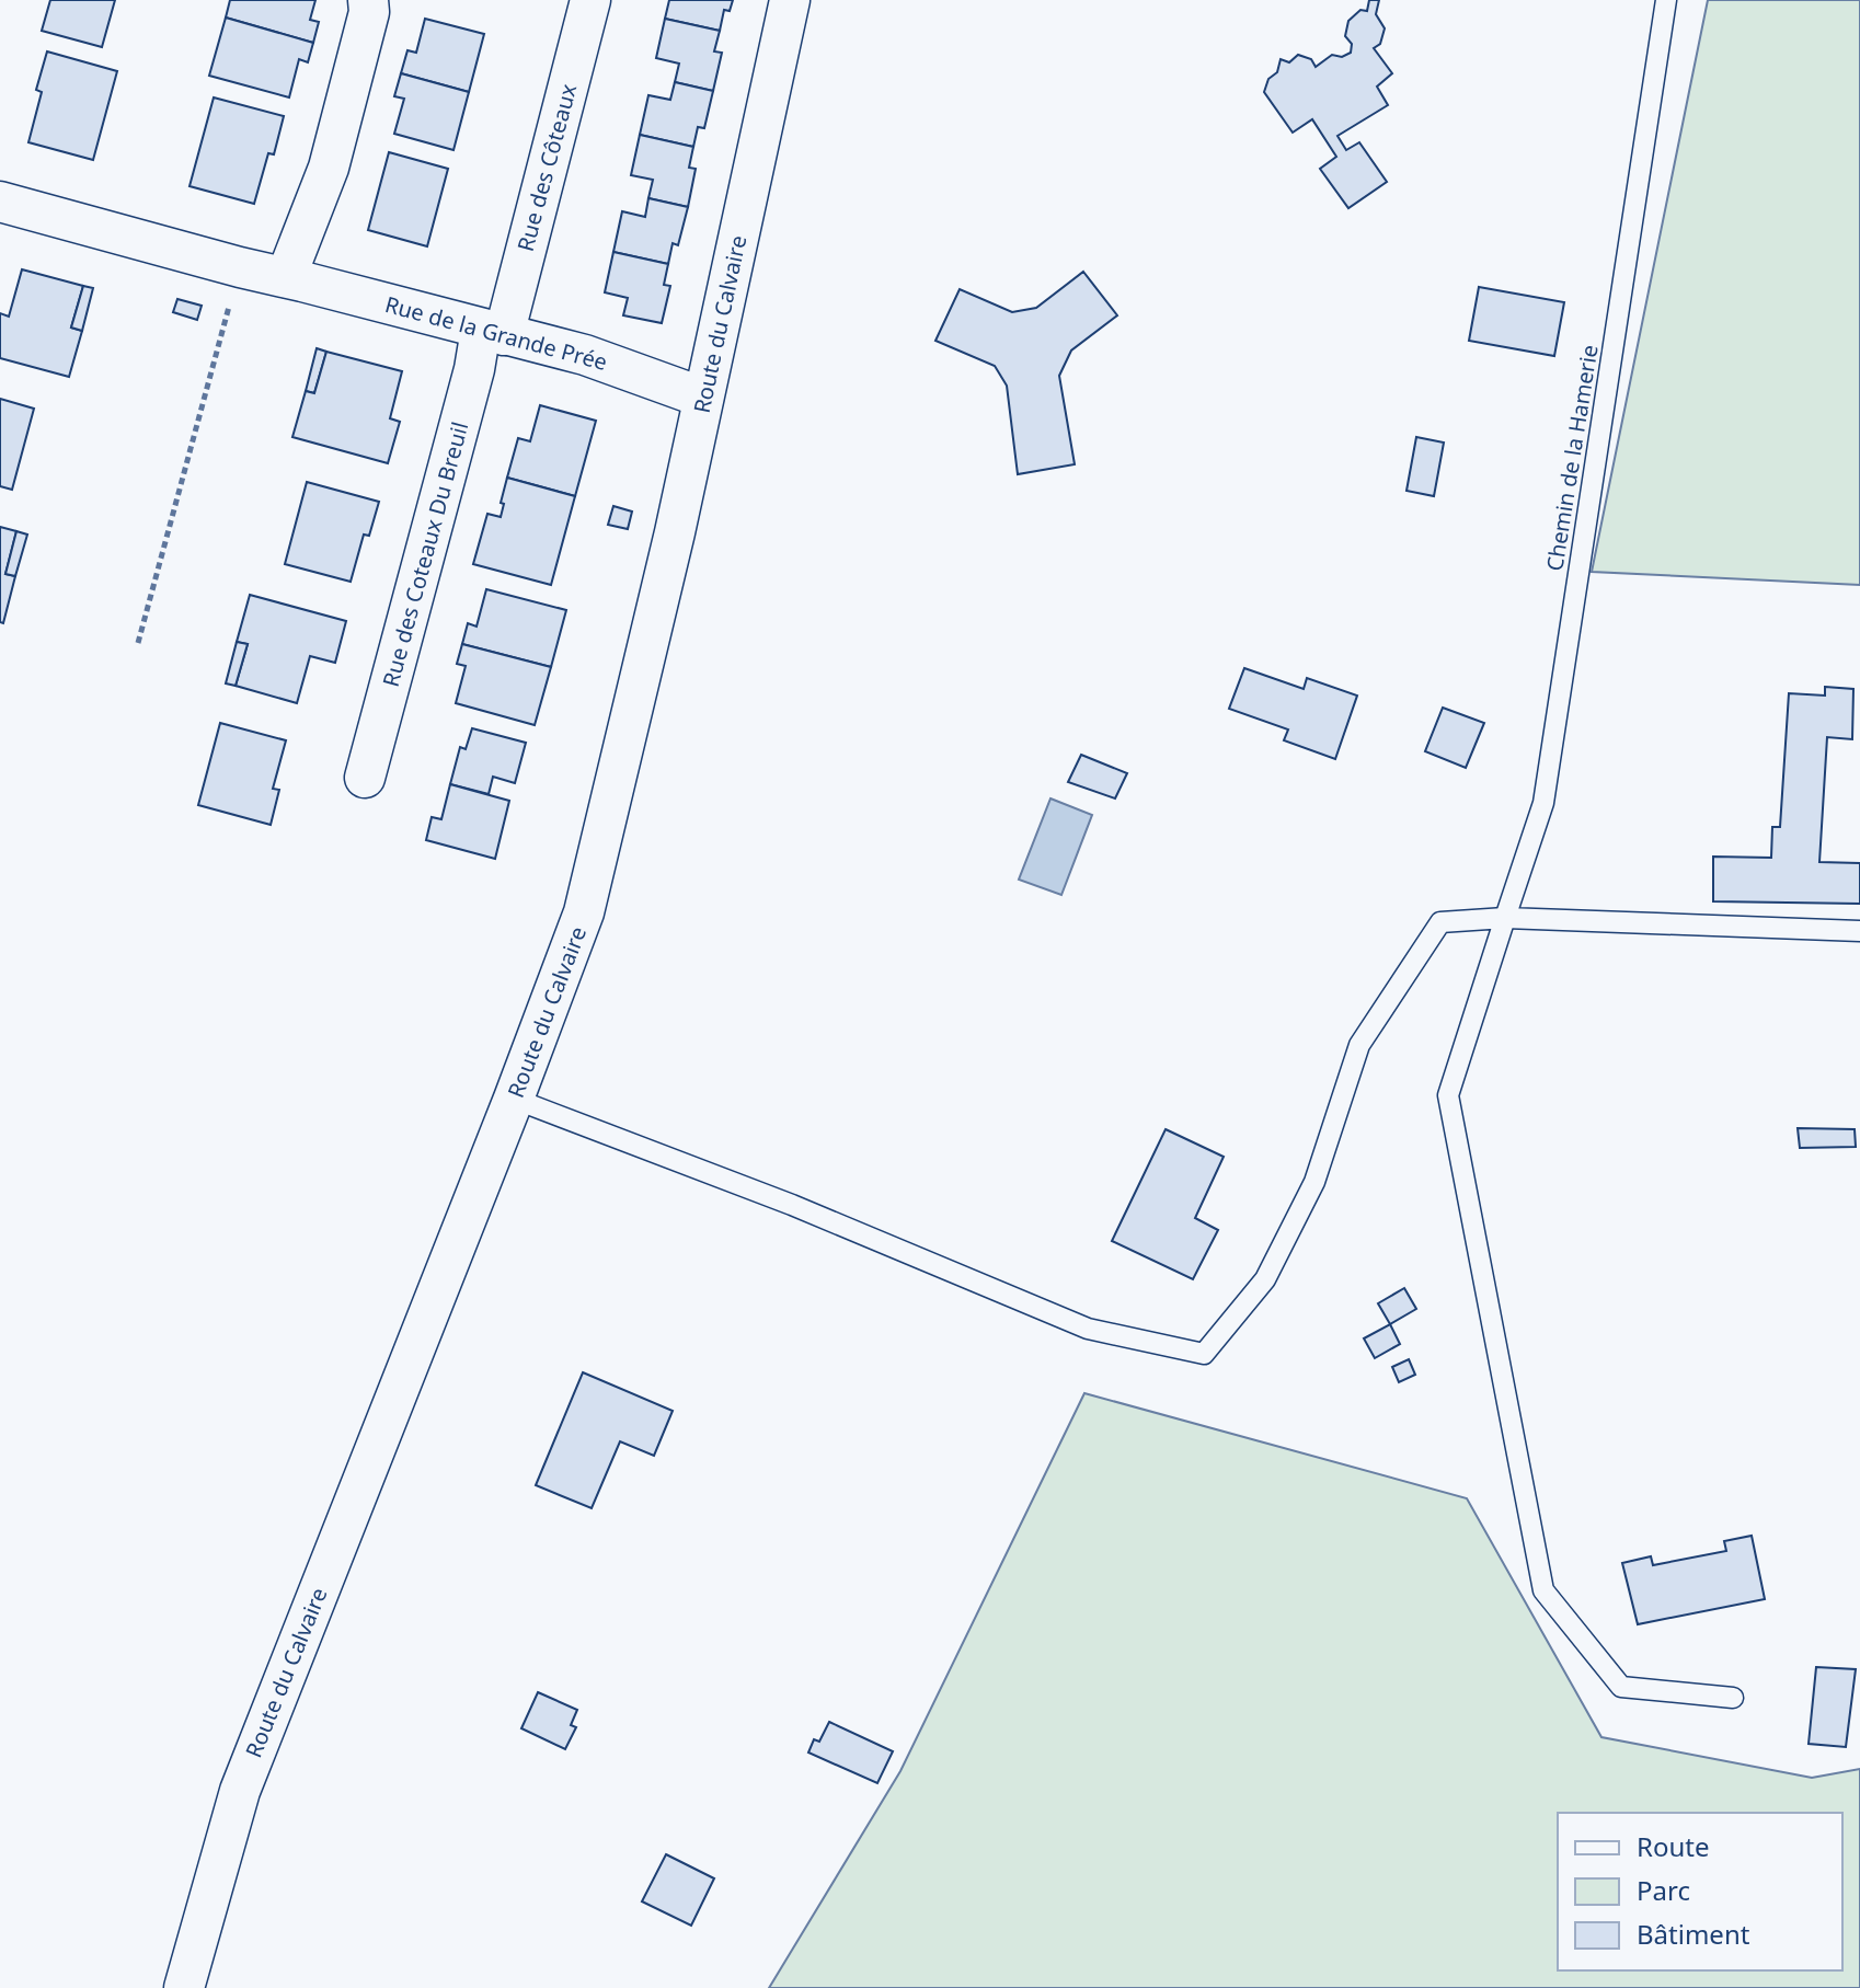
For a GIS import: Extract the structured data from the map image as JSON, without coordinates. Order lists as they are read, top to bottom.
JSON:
{
  "streets": {
    "street": [
      "Rue des Côteaux",
      "Route du Calvaire",
      "Rue de la Grande Prée",
      "Rue des Coteaux Du Breuil"
    ],
    "lane": ["Chemin de la Hamerie"]
  },
  "crossings": [
    ["Rue des Côteaux", "Rue de la Grande Prée"],
    ["Rue des Côteaux", "Rue des Coteaux Du Breuil"],
    ["Route du Calvaire", "Rue de la Grande Prée"],
    ["Rue de la Grande Prée", "Rue des Coteaux Du Breuil"]
  ],
  "legend": ["Route", "Parc", "Bâtiment"]
}
